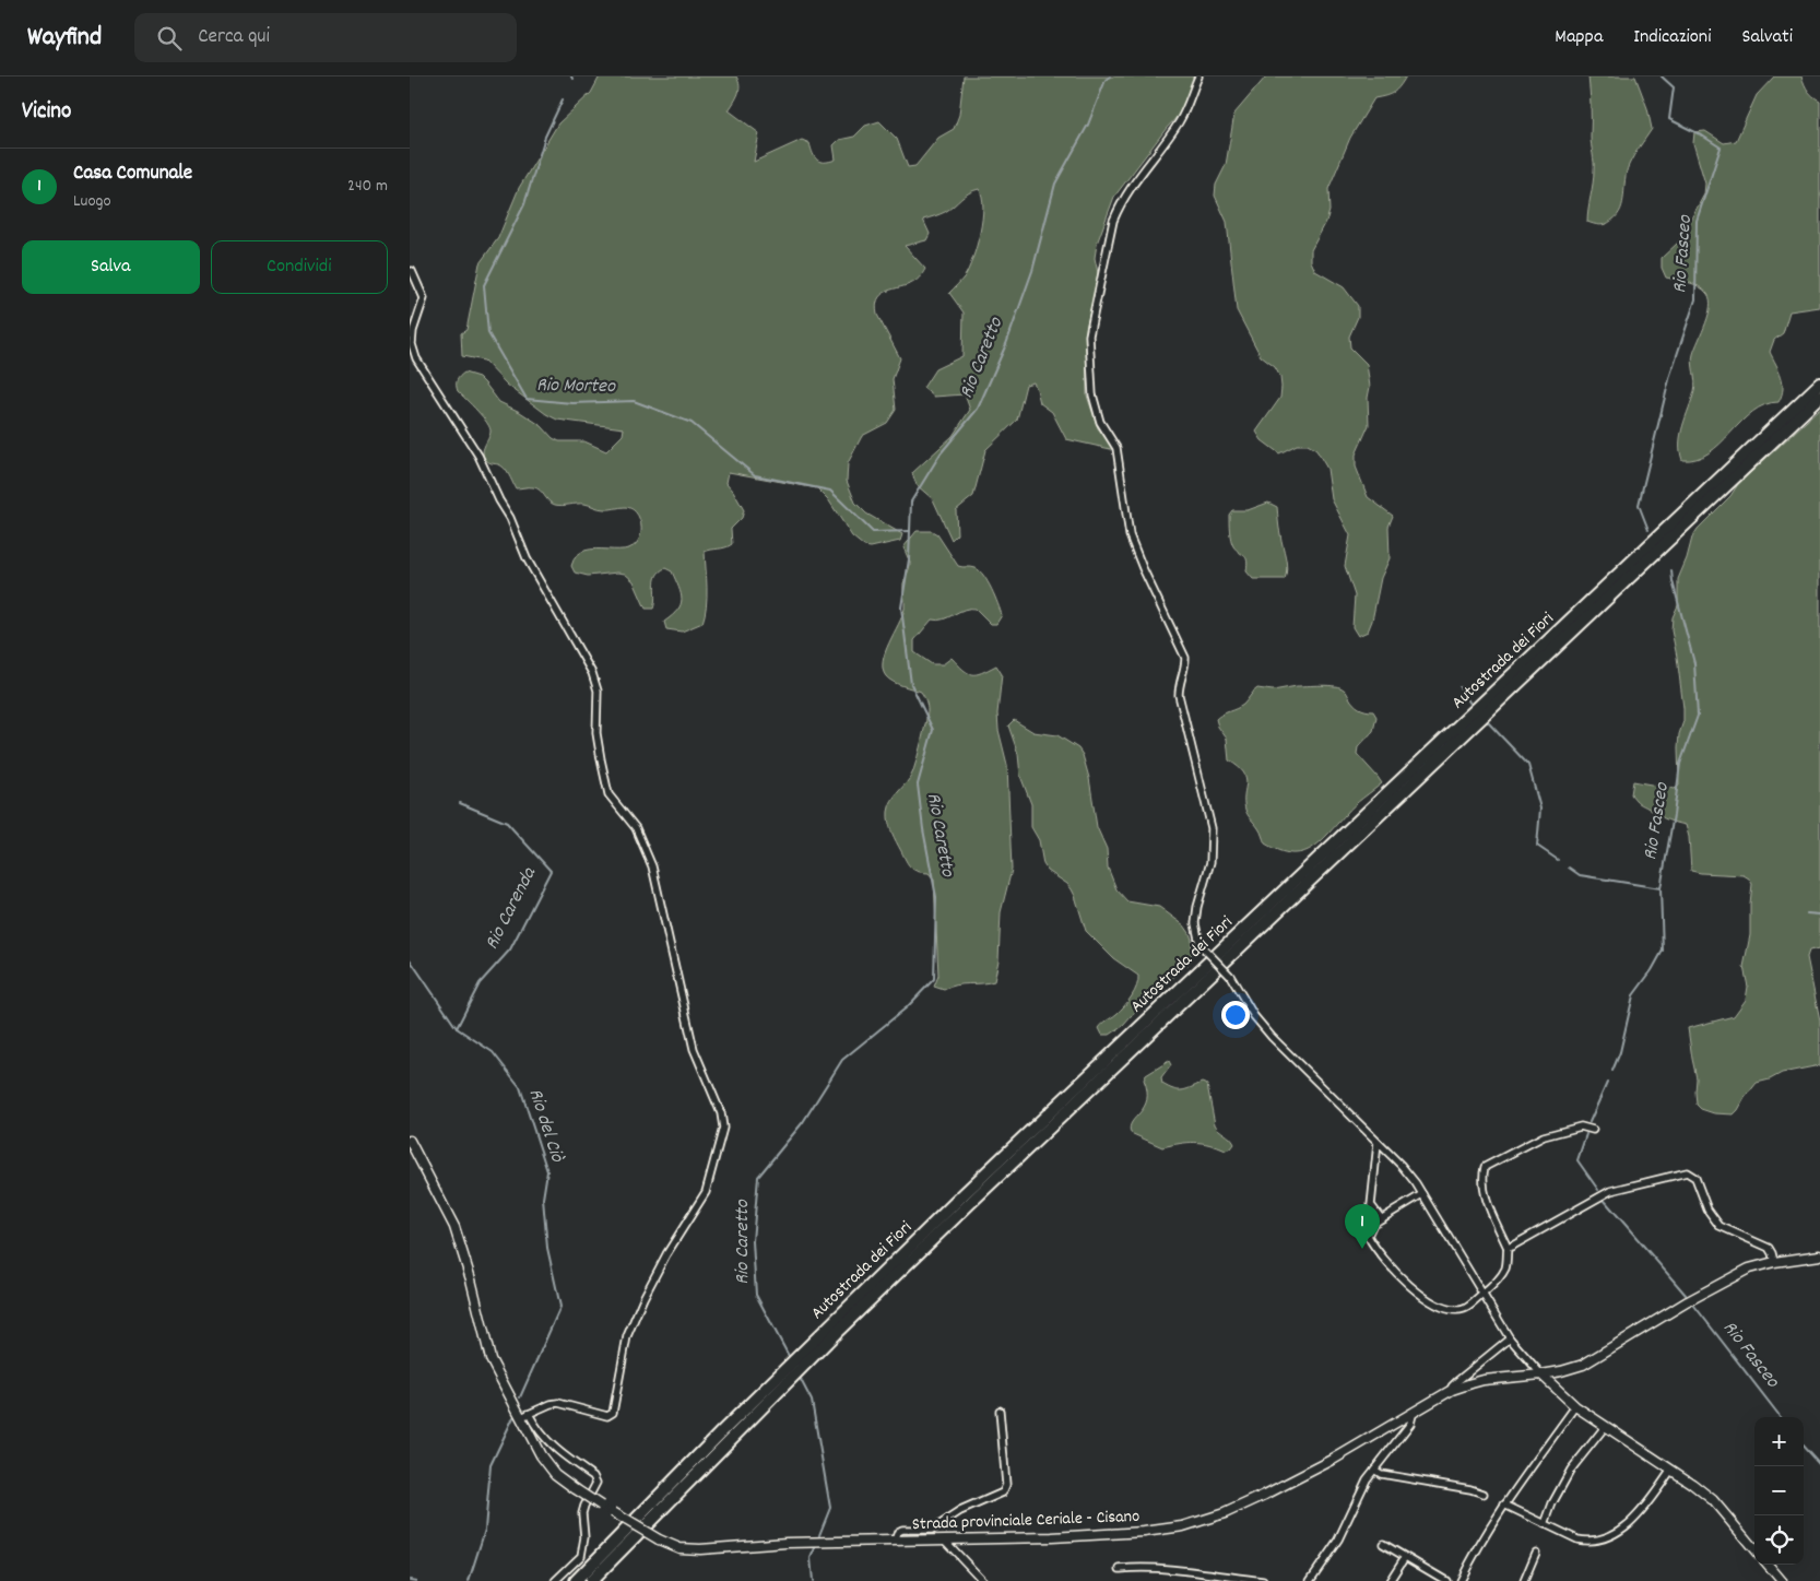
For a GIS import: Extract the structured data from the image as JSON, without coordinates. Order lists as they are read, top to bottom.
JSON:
{
  "streets": {
    "highway": ["Autostrada dei Fiori"],
    "main road": ["Strada provinciale Ceriale - Cisano"]
  },
  "water": [
    "Rio Fasceo",
    "Rio Caretto",
    "Rio Morteo",
    "Rio Carenda",
    "Rio del Ciò"
  ],
  "page": {
    "header": "Wayfind",
    "search": "Cerca qui",
    "nav": ["Mappa", "Indicazioni", "Salvati"],
    "heading": "Vicino",
    "list": [
      {
        "mark": "1",
        "name": "Casa Comunale",
        "note": "Luogo",
        "value": "240 m"
      }
    ],
    "buttons": ["Salva", "Condividi"],
    "pins": "1",
    "map_buttons": ["+", "−"]
  }
}
